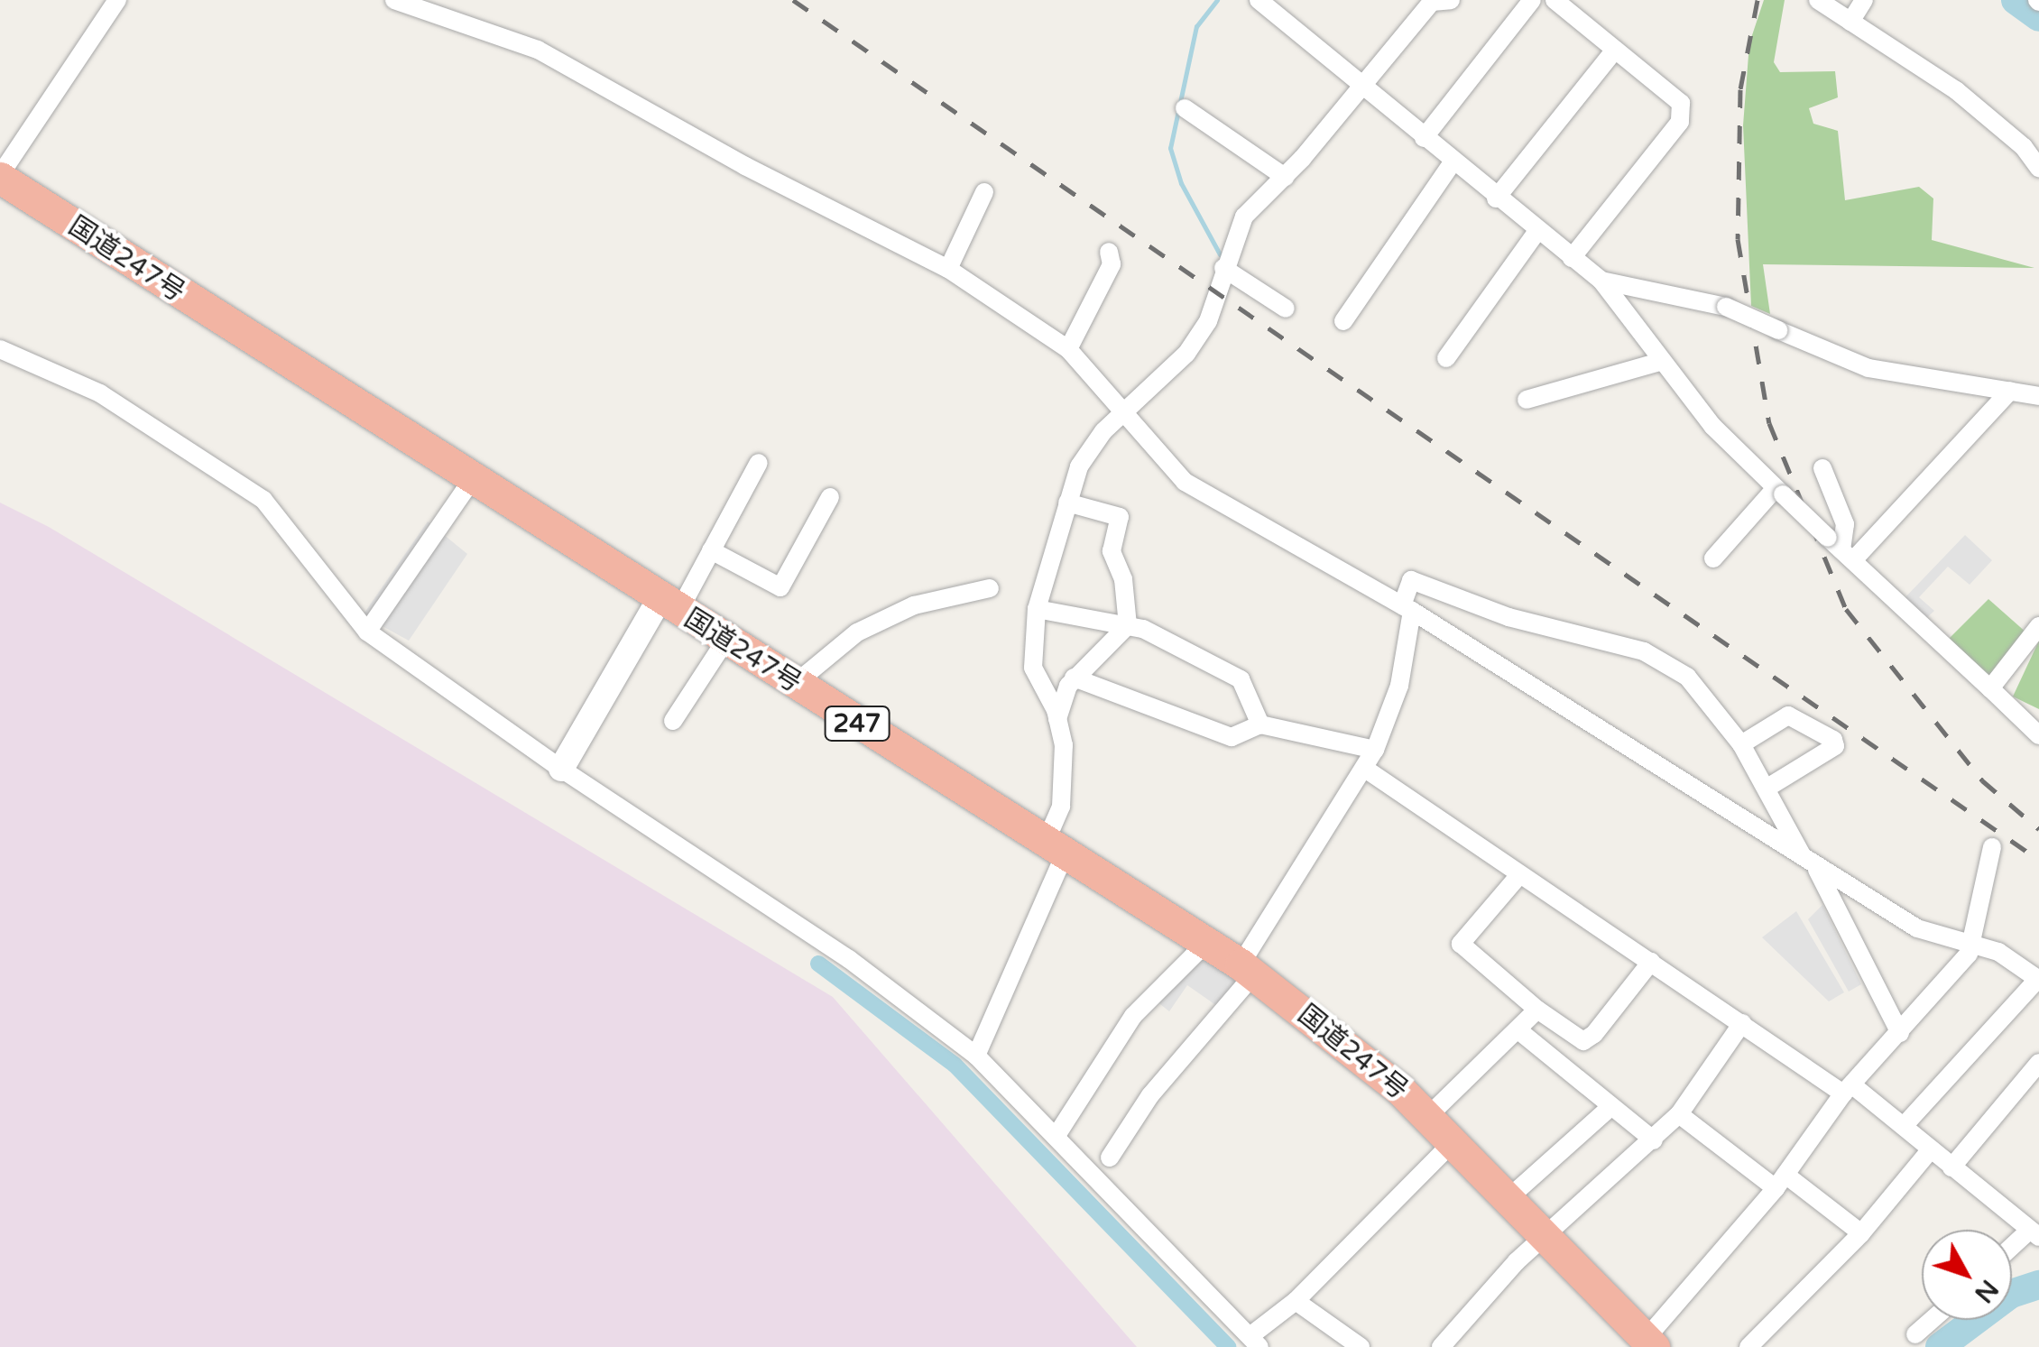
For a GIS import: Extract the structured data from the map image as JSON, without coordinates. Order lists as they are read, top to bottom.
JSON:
{
  "streets": {
    "highway": ["国道247号", "247"]
  },
  "north": "bottom right"
}
